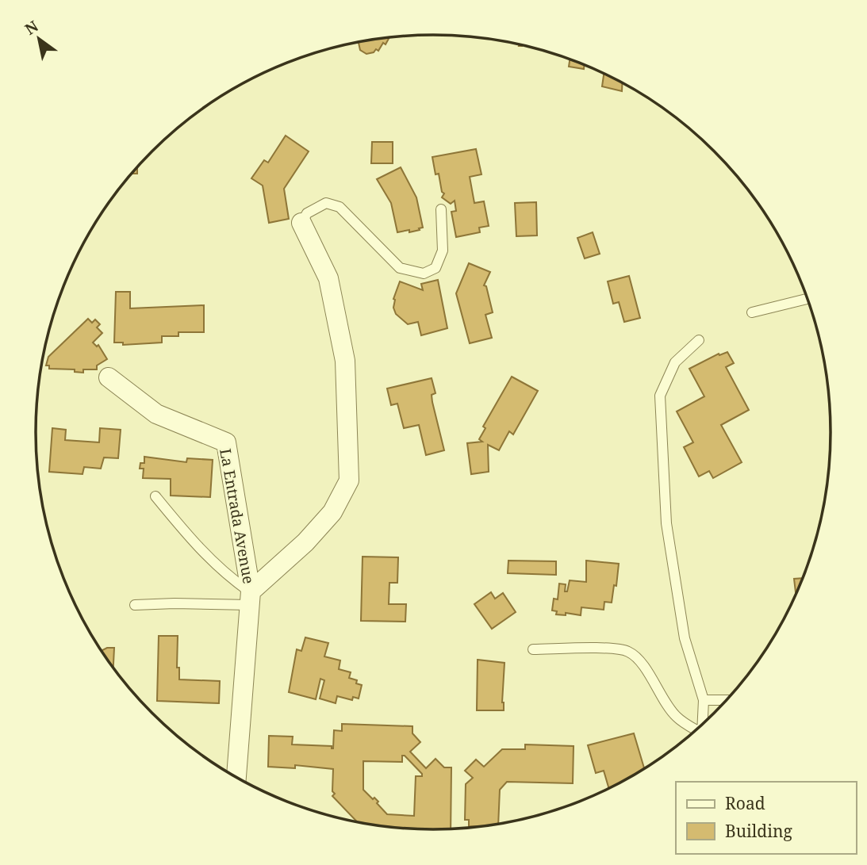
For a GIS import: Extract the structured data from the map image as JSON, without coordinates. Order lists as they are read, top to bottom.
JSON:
{
  "streets": {
    "street": ["La Entrada Avenue"]
  },
  "legend": ["Road", "Building"],
  "north": "top left"
}
